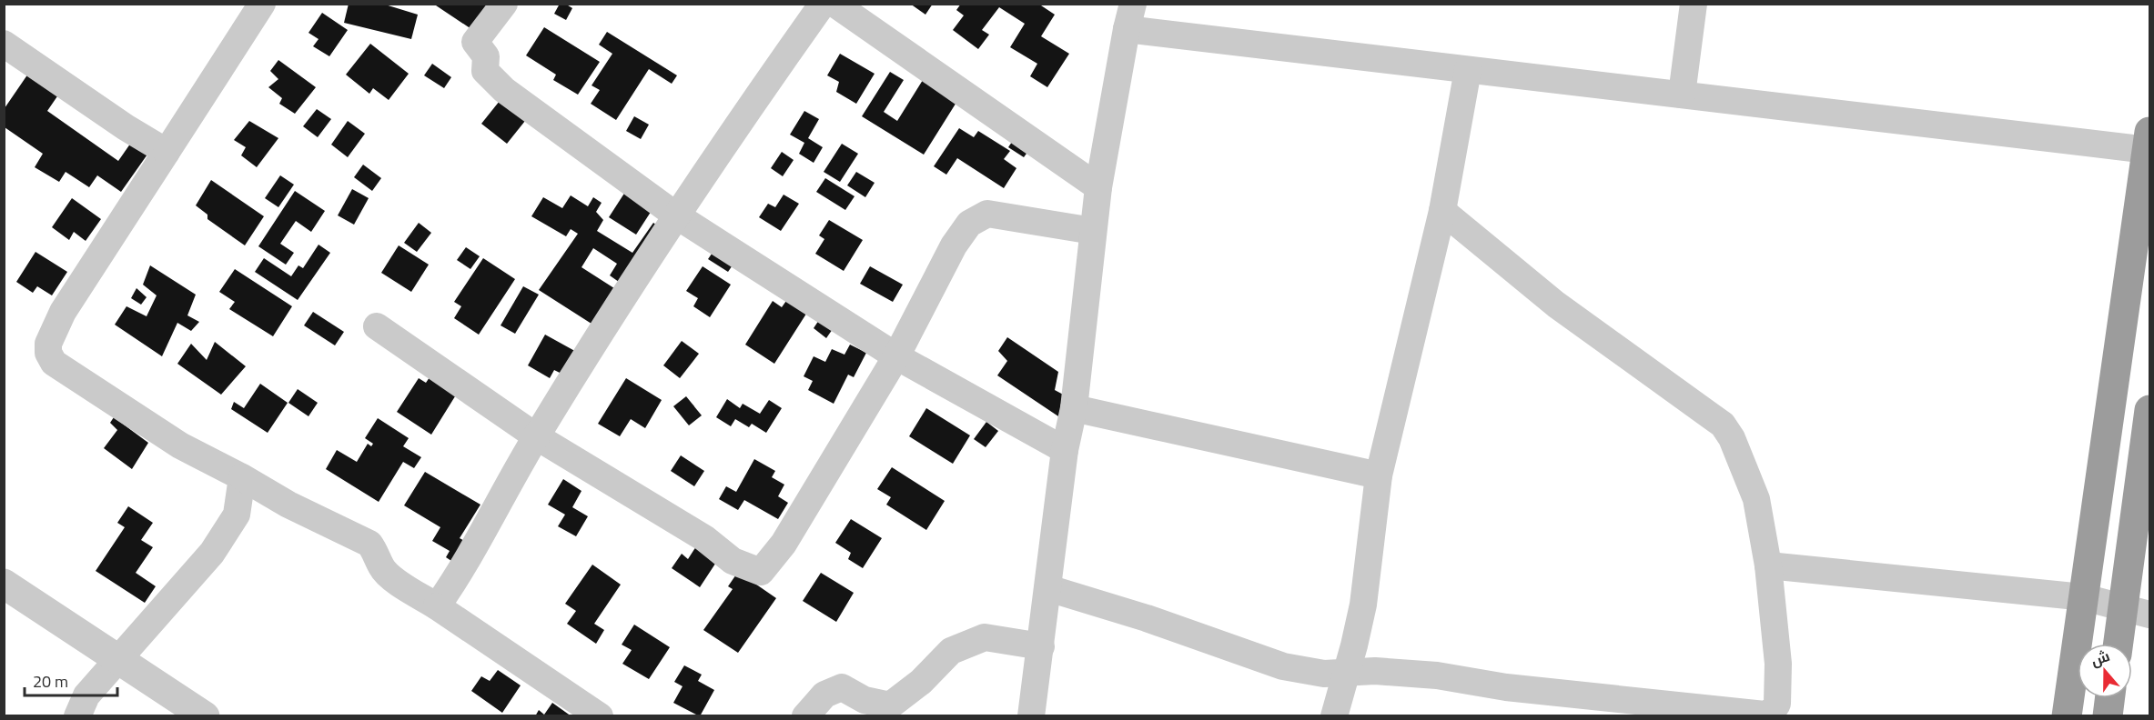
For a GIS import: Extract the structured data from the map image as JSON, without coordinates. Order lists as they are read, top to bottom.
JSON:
{
  "scale_bar": "20 m",
  "north": "top"
}
